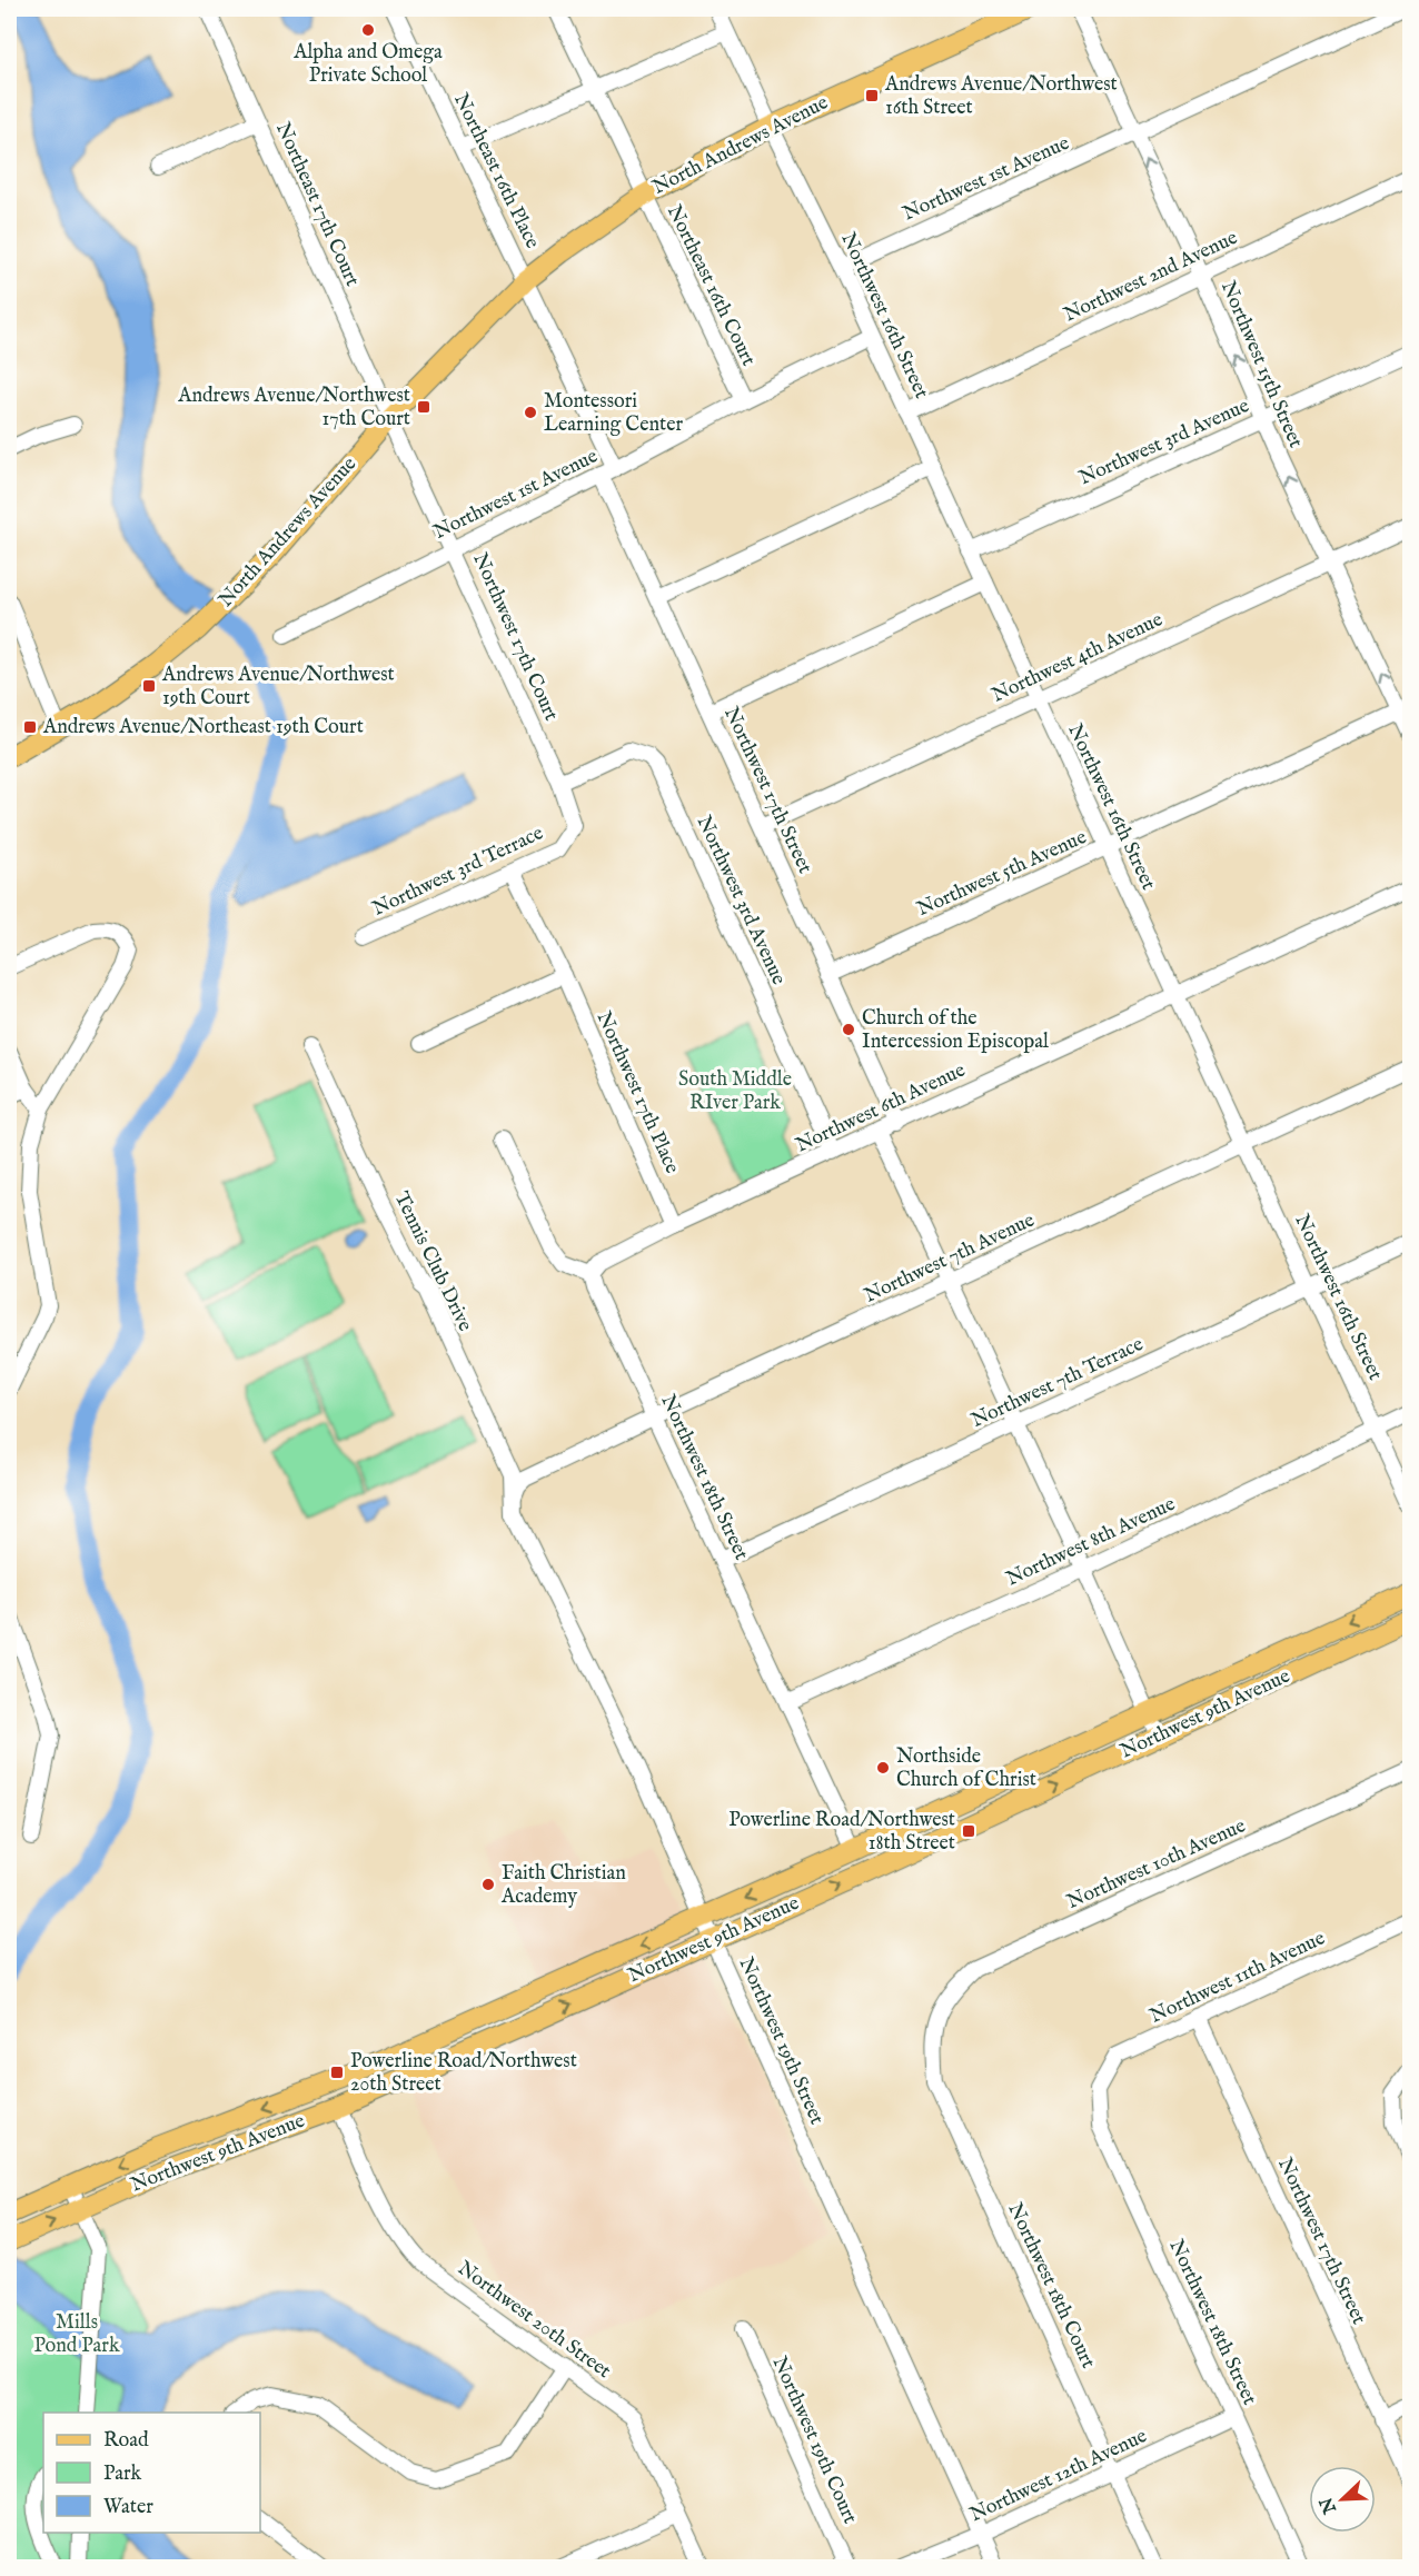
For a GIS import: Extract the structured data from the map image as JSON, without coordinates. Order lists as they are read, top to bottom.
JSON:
{
  "streets": {
    "main road": ["North Andrews Avenue", "Northwest 9th Avenue"],
    "street": [
      "Northeast 16th Place",
      "Northwest 1st Avenue",
      "Northeast 17th Court",
      "Northwest 2nd Avenue",
      "Northeast 16th Court",
      "Northwest 16th Street",
      "Northwest 15th Street",
      "Northwest 3rd Avenue",
      "Northwest 17th Court",
      "Northwest 4th Avenue",
      "Northwest 17th Street",
      "Northwest 3rd Terrace",
      "Northwest 5th Avenue",
      "Northwest 17th Place",
      "Northwest 6th Avenue",
      "Northwest 7th Avenue",
      "Tennis Club Drive",
      "Northwest 7th Terrace",
      "Northwest 18th Street",
      "Northwest 8th Avenue",
      "Northwest 10th Avenue",
      "Northwest 11th Avenue",
      "Northwest 19th Street",
      "Northwest 18th Court",
      "Northwest 20th Street",
      "Northwest 19th Court",
      "Northwest 12th Avenue"
    ]
  },
  "crossings": [
    ["North Andrews Avenue", "Northeast 16th Place"],
    ["North Andrews Avenue", "Northeast 17th Court"],
    ["North Andrews Avenue", "Northeast 16th Court"],
    ["North Andrews Avenue", "Northwest 16th Street"],
    ["North Andrews Avenue", "Northwest 17th Court"],
    ["North Andrews Avenue", "Northwest 17th Street"],
    ["Northeast 16th Place", "Northwest 17th Street"],
    ["Northwest 1st Avenue", "Northeast 16th Court"],
    ["Northwest 1st Avenue", "Northwest 16th Street"],
    ["Northwest 1st Avenue", "Northwest 15th Street"],
    ["Northwest 1st Avenue", "Northwest 17th Court"],
    ["Northwest 1st Avenue", "Northwest 17th Street"],
    ["Northeast 17th Court", "Northwest 17th Court"],
    ["Northwest 2nd Avenue", "Northwest 16th Street"],
    ["Northwest 2nd Avenue", "Northwest 15th Street"],
    ["Northwest 16th Street", "Northwest 3rd Avenue"],
    ["Northwest 16th Street", "Northwest 4th Avenue"],
    ["Northwest 16th Street", "Northwest 5th Avenue"],
    ["Northwest 16th Street", "Northwest 6th Avenue"],
    ["Northwest 16th Street", "Northwest 7th Avenue"],
    ["Northwest 16th Street", "Northwest 7th Terrace"],
    ["Northwest 16th Street", "Northwest 8th Avenue"],
    ["Northwest 15th Street", "Northwest 3rd Avenue"],
    ["Northwest 15th Street", "Northwest 4th Avenue"],
    ["Northwest 15th Street", "Northwest 5th Avenue"],
    ["Northwest 3rd Avenue", "Northwest 17th Court"],
    ["Northwest 3rd Avenue", "Northwest 6th Avenue"],
    ["Northwest 17th Court", "Northwest 3rd Terrace"],
    ["Northwest 4th Avenue", "Northwest 17th Street"],
    ["Northwest 17th Street", "Northwest 5th Avenue"],
    ["Northwest 17th Street", "Northwest 6th Avenue"],
    ["Northwest 17th Street", "Northwest 11th Avenue"],
    ["Northwest 3rd Terrace", "Northwest 17th Place"],
    ["Northwest 17th Place", "Northwest 6th Avenue"],
    ["Northwest 6th Avenue", "Northwest 18th Street"],
    ["Northwest 7th Avenue", "Tennis Club Drive"],
    ["Northwest 7th Avenue", "Northwest 18th Street"],
    ["Northwest 7th Avenue", "Northwest 19th Street"],
    ["Tennis Club Drive", "Northwest 19th Street"],
    ["Northwest 7th Terrace", "Northwest 18th Street"],
    ["Northwest 18th Street", "Northwest 8th Avenue"],
    ["Northwest 18th Street", "Northwest 9th Avenue"],
    ["Northwest 18th Street", "Northwest 11th Avenue"],
    ["Northwest 18th Street", "Northwest 12th Avenue"],
    ["Northwest 9th Avenue", "Northwest 19th Street"],
    ["Northwest 9th Avenue", "Northwest 20th Street"],
    ["Northwest 10th Avenue", "Northwest 18th Court"],
    ["Northwest 19th Street", "Northwest 12th Avenue"],
    ["Northwest 18th Court", "Northwest 12th Avenue"]
  ],
  "one_way": ["Northwest 15th Street"],
  "parks": ["South Middle RIver Park", "Mills Pond Park"],
  "places": {
    "other": [
      "Alpha and Omega Private School",
      "Montessori Learning Center",
      "Church of the Intercession Episcopal",
      "Northside Church of Christ",
      "Faith Christian Academy"
    ],
    "transit": [
      "Andrews Avenue/Northwest 16th Street",
      "Andrews Avenue/Northwest 17th Court",
      "Andrews Avenue/Northwest 19th Court",
      "Andrews Avenue/Northeast 19th Court",
      "Powerline Road/Northwest 18th Street",
      "Powerline Road/Northwest 20th Street"
    ]
  },
  "legend": ["Road", "Park", "Water"],
  "north": "bottom left"
}
